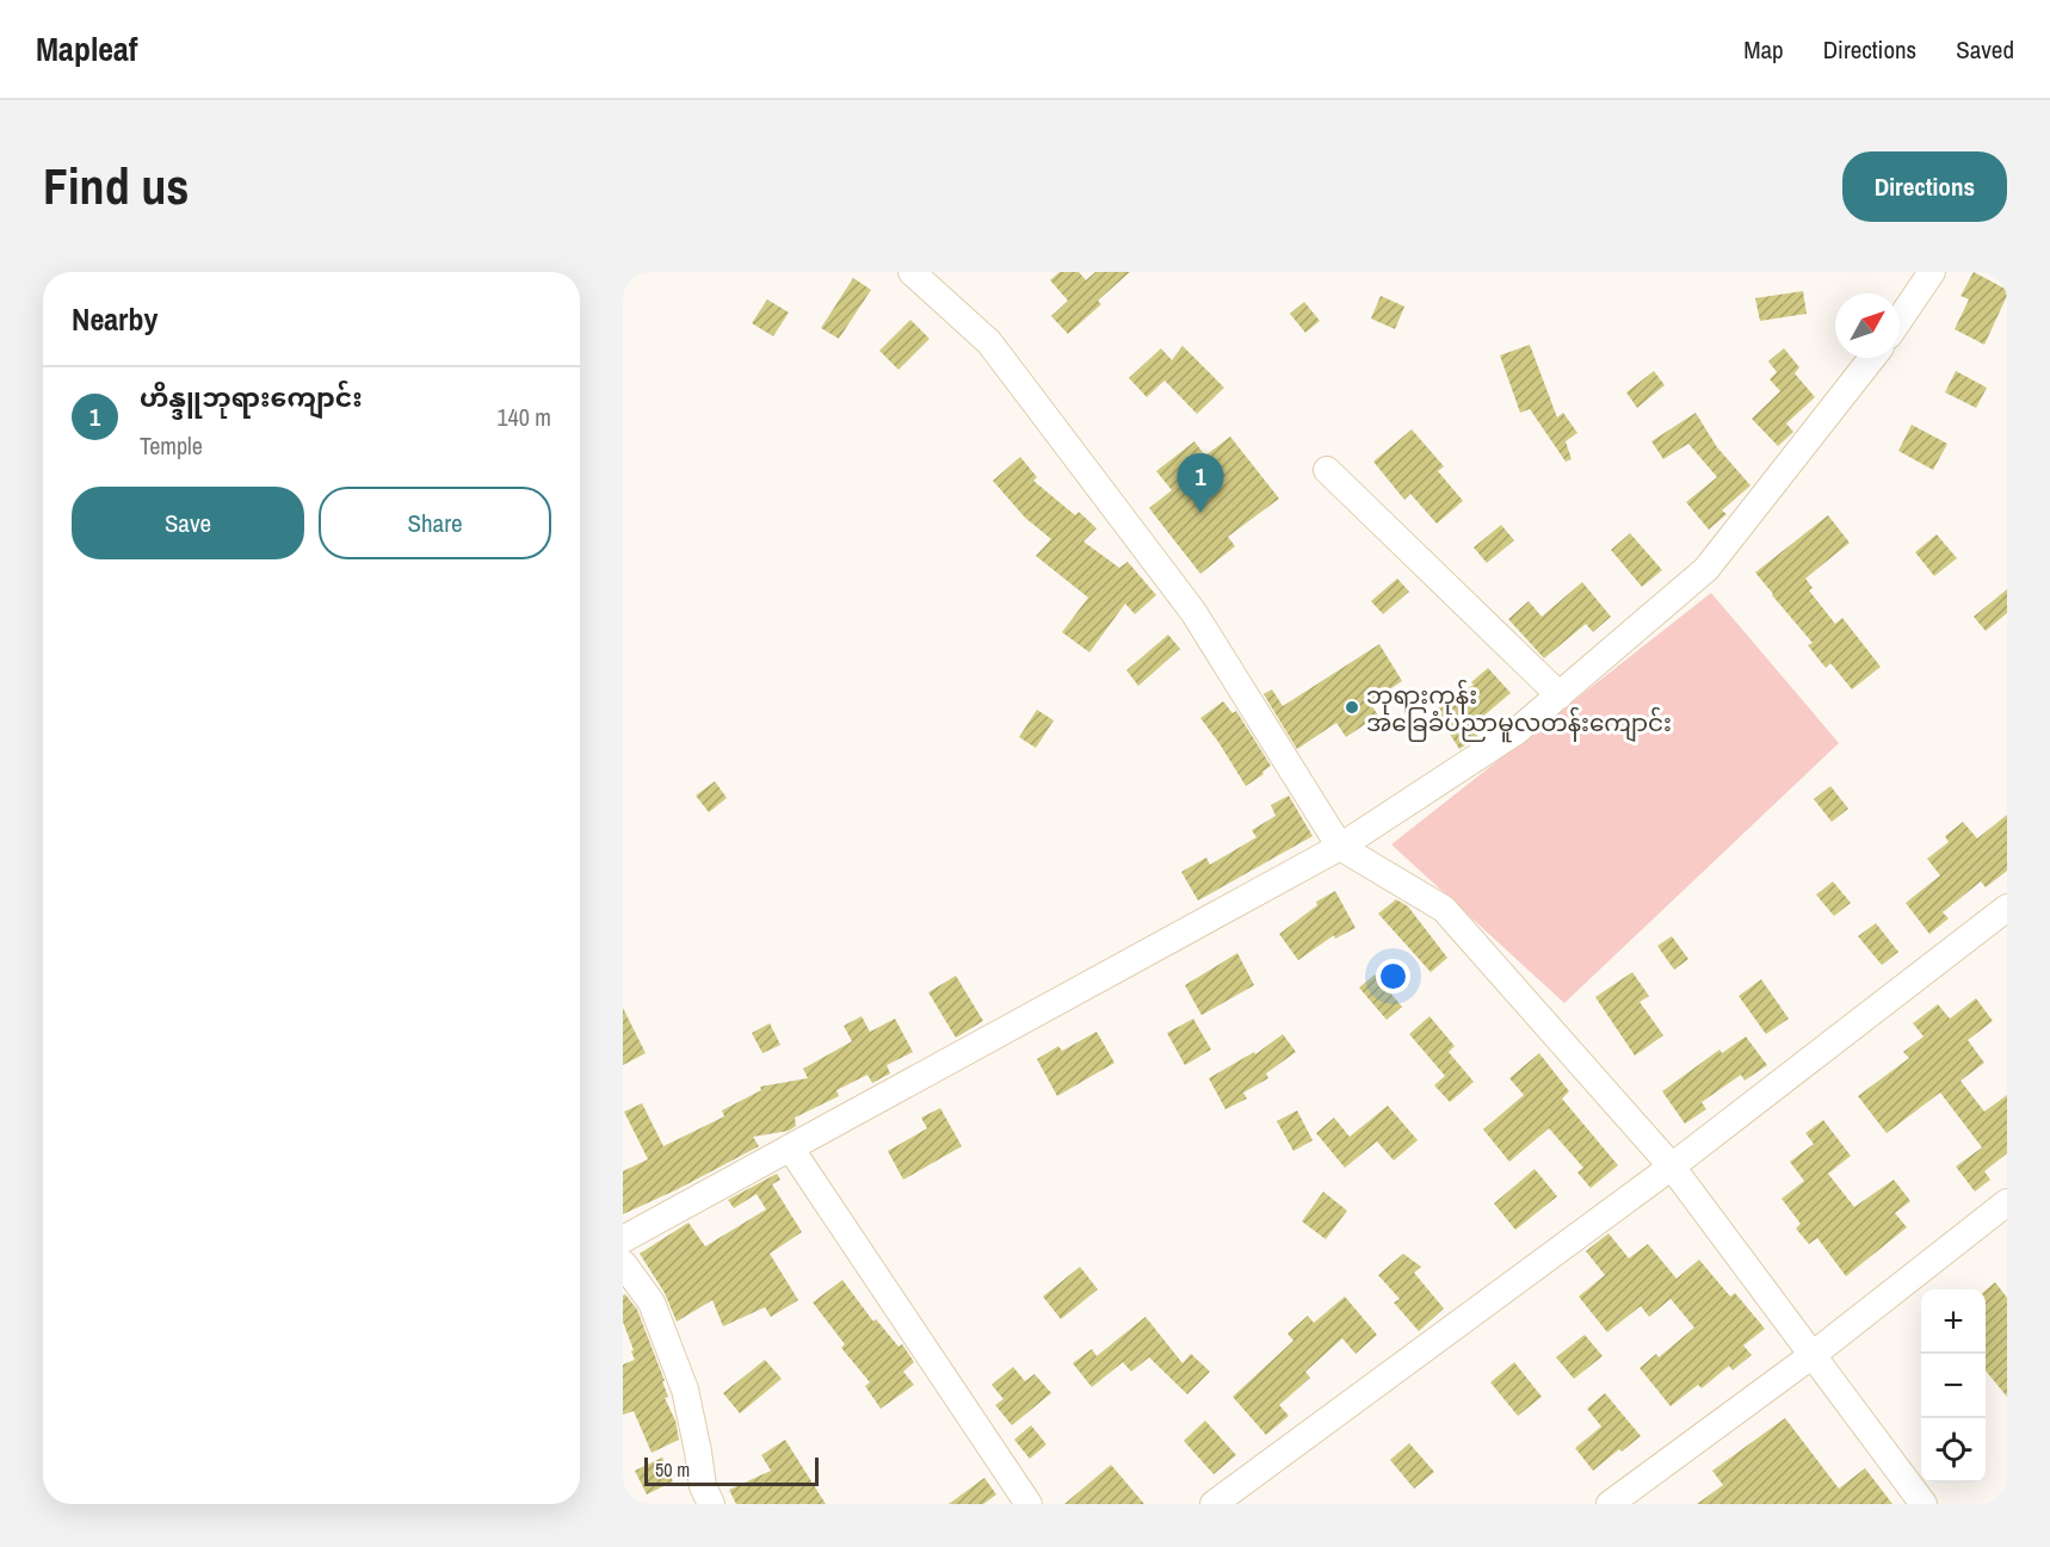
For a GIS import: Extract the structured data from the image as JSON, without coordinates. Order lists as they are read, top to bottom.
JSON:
{
  "places": ["ဘုရားကုန်း အခြေခံပညာမူလတန်းကျောင်း"],
  "scale_bar": "50 m",
  "north": "top right",
  "page": {
    "header": "Mapleaf",
    "nav": ["Map", "Directions", "Saved"],
    "buttons": [
      "Directions",
      ["Save", "Share"]
    ],
    "title": "Find us",
    "heading": "Nearby",
    "list": [
      {
        "mark": "1",
        "name": "ဟိန္ဒူဘုရားကျောင်း",
        "note": "Temple",
        "value": "140 m"
      }
    ],
    "pins": "1",
    "map_buttons": ["+", "−"],
    "scale": "50 m"
  }
}
